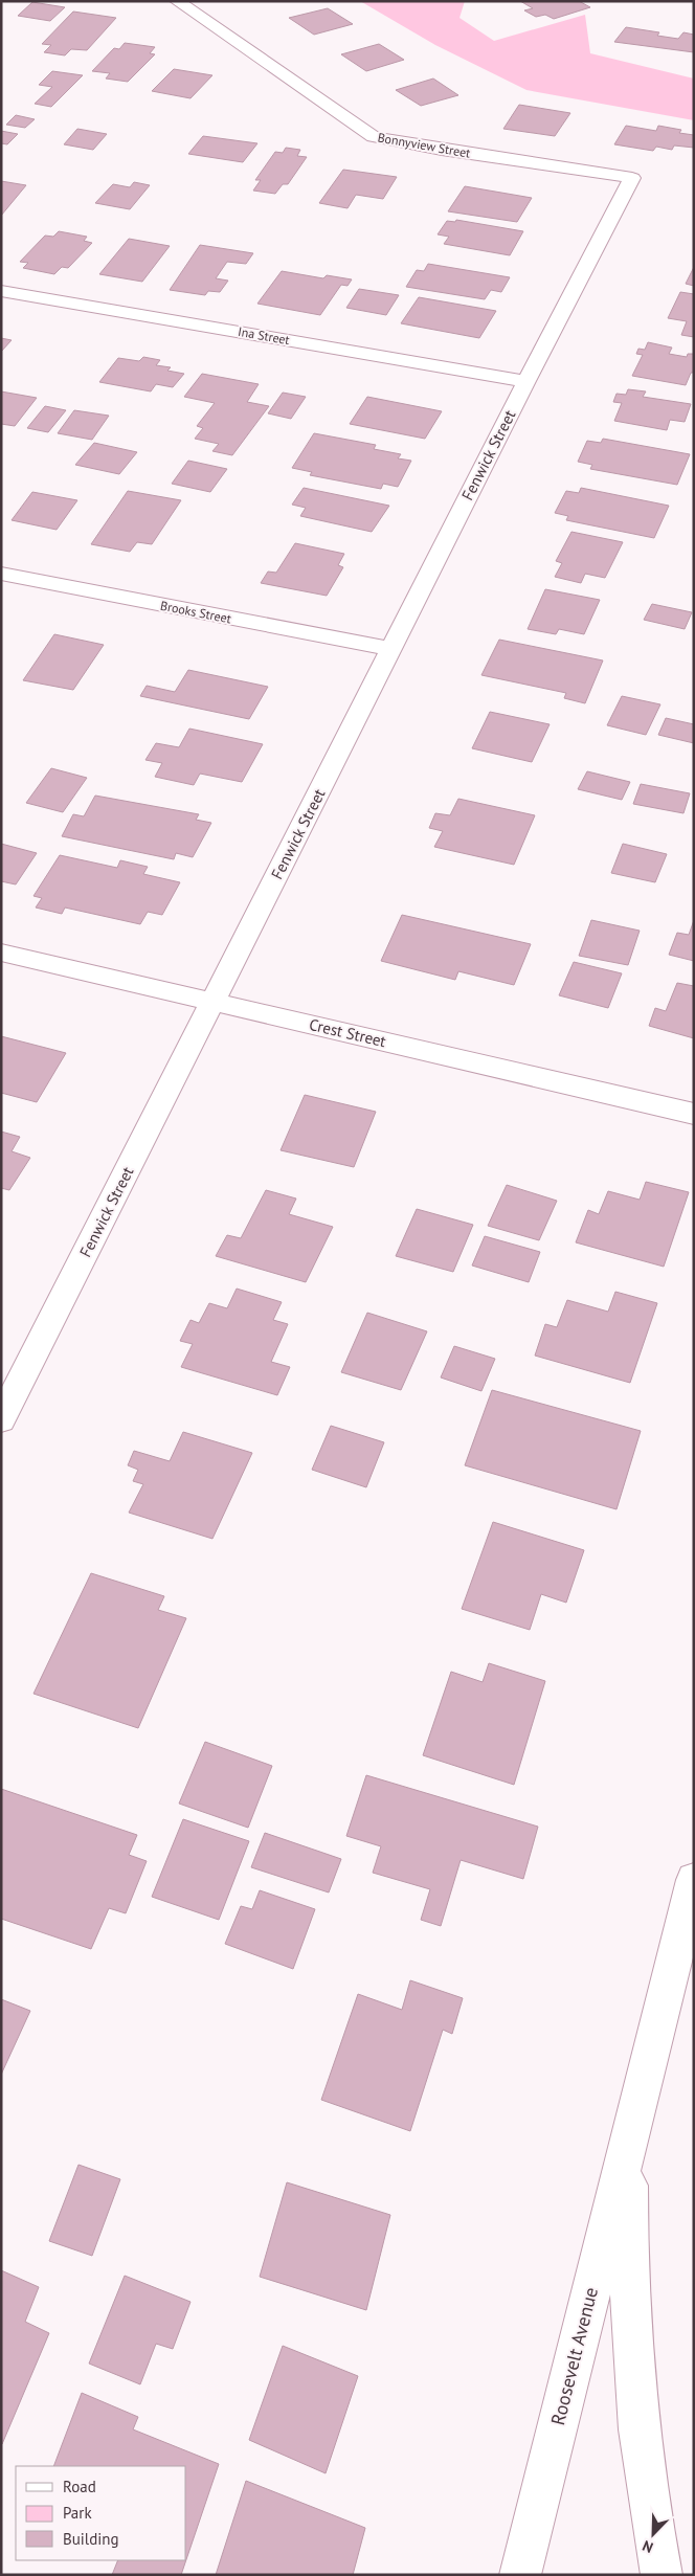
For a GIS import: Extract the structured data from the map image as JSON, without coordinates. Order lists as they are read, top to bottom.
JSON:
{
  "streets": {
    "street": [
      "Bonnyview Street",
      "Ina Street",
      "Fenwick Street",
      "Brooks Street",
      "Crest Street",
      "Roosevelt Avenue"
    ]
  },
  "crossings": [
    ["Bonnyview Street", "Fenwick Street"],
    ["Ina Street", "Fenwick Street"],
    ["Fenwick Street", "Brooks Street"],
    ["Fenwick Street", "Crest Street"]
  ],
  "legend": ["Road", "Park", "Building"],
  "north": "bottom left"
}
